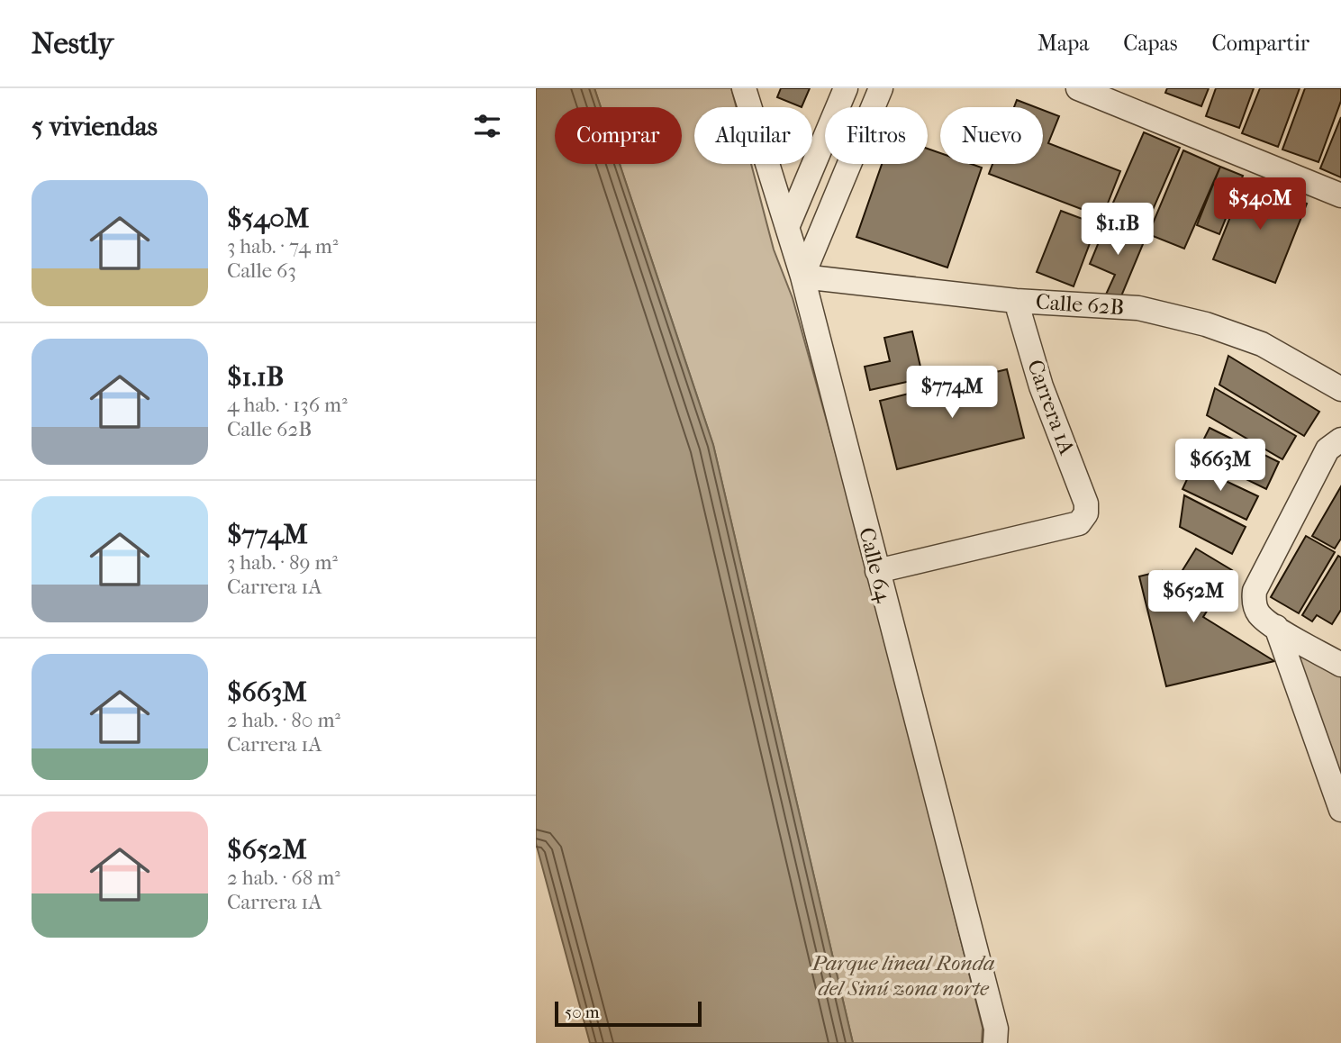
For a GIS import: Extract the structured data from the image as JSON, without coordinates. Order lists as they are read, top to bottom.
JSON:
{
  "streets": {
    "street": ["Calle 62B", "Carrera 1A", "Calle 64"]
  },
  "crossings": [
    ["Calle 62B", "Carrera 1A"],
    ["Calle 62B", "Calle 64"],
    ["Carrera 1A", "Calle 64"]
  ],
  "parks": ["Parque lineal Ronda del Sinú zona norte"],
  "scale_bar": "50 m",
  "page": {
    "header": "Nestly",
    "nav": ["Mapa", "Capas", "Compartir"],
    "heading": "5 viviendas",
    "chip": [
      "Comprar",
      "Alquilar",
      "Filtros",
      "Nuevo"
    ],
    "list": [
      {
        "name": "$540M",
        "note": "3 hab. · 74 m² · Calle 63"
      },
      {
        "name": "$1.1B",
        "note": "4 hab. · 136 m² · Calle 62B"
      },
      {
        "name": "$774M",
        "note": "3 hab. · 89 m² · Carrera 1A"
      },
      {
        "name": "$663M",
        "note": "2 hab. · 80 m² · Carrera 1A"
      },
      {
        "name": "$652M",
        "note": "2 hab. · 68 m² · Carrera 1A"
      }
    ],
    "price": [
      "$540M",
      "$1.1B",
      "$774M",
      "$663M",
      "$652M"
    ],
    "scale": "50 m"
  }
}
